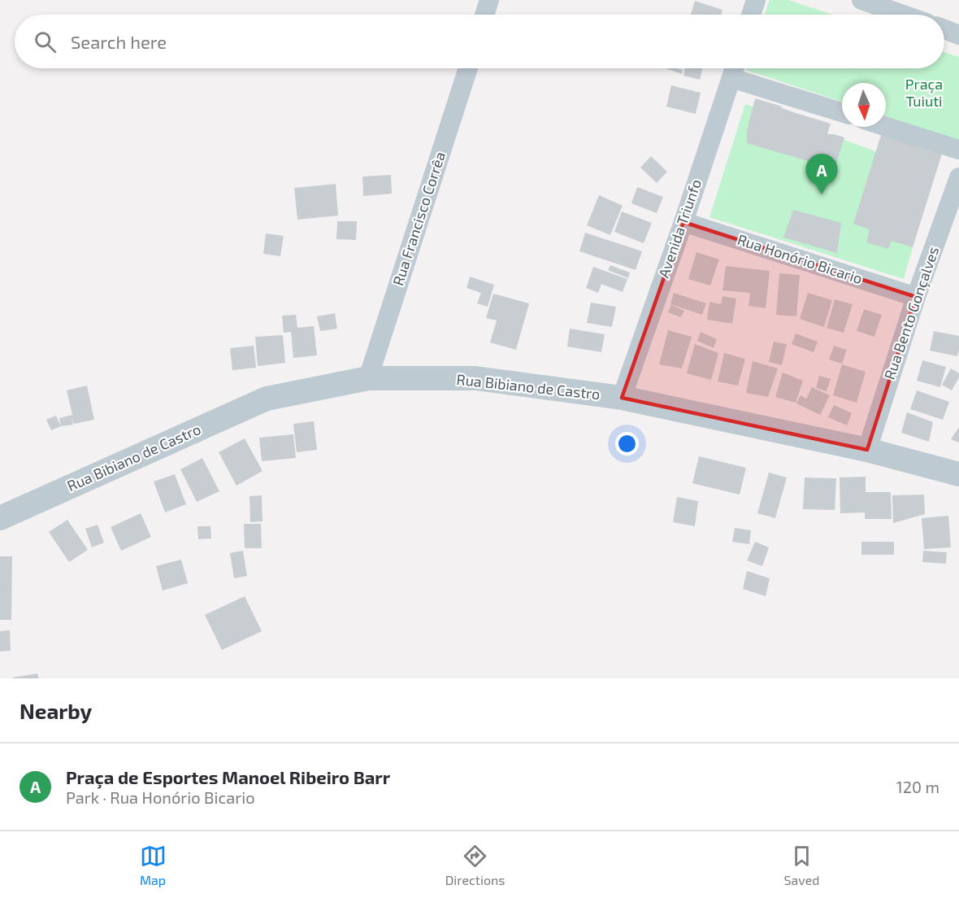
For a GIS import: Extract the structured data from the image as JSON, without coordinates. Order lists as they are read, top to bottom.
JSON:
{
  "streets": {
    "street": [
      "Rua Francisco Corrêa",
      "Avenida Triunfo",
      "Rua Honório Bicario",
      "Rua Bento Gonçalves",
      "Rua Bibiano de Castro"
    ]
  },
  "crossings": [
    ["Rua Francisco Corrêa", "Rua Bibiano de Castro"],
    ["Avenida Triunfo", "Rua Honório Bicario"],
    ["Avenida Triunfo", "Rua Bibiano de Castro"],
    ["Rua Honório Bicario", "Rua Bento Gonçalves"],
    ["Rua Bento Gonçalves", "Rua Bibiano de Castro"]
  ],
  "parks": ["Praça Tuiuti"],
  "north": "bottom",
  "page": {
    "search": "Search here",
    "pins": "A",
    "heading": "Nearby",
    "list": [
      {
        "mark": "A",
        "name": "Praça de Esportes Manoel Ribeiro Barr",
        "note": "Park · Rua Honório Bicario",
        "value": "120 m"
      }
    ],
    "nav": ["Map", "Directions", "Saved"]
  }
}
